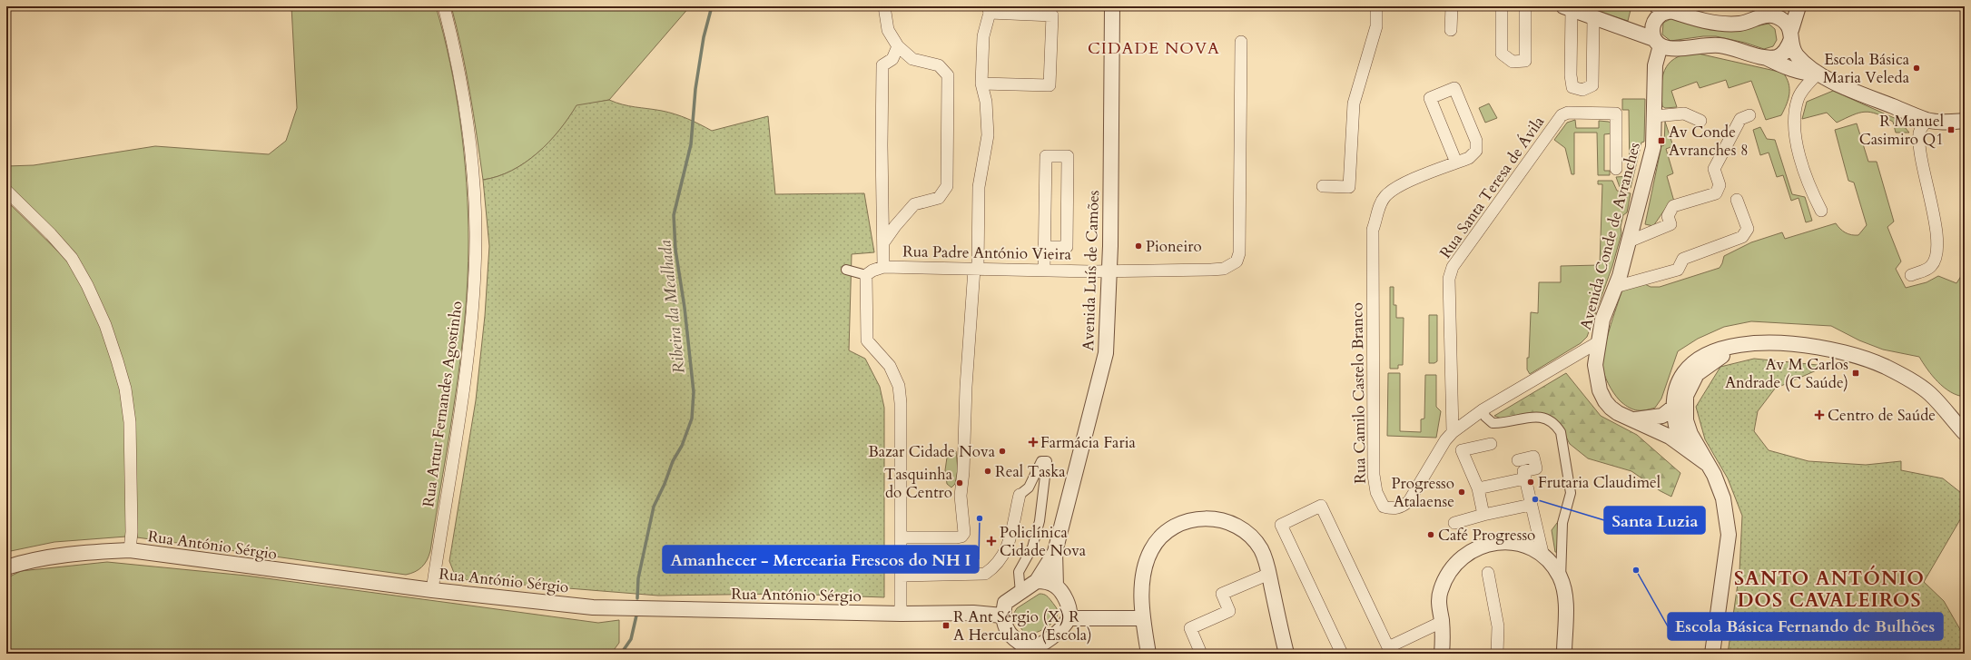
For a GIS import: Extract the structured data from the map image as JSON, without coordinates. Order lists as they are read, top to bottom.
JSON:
{
  "streets": {
    "street": [
      "Rua Santa Teresa de Ávila",
      "Avenida Conde de Avranches",
      "Rua Padre António Vieira",
      "Avenida Luís de Camões",
      "Rua Camilo Castelo Branco",
      "Rua Artur Fernandes Agostinho",
      "Rua António Sérgio"
    ]
  },
  "crossings": [
    ["Rua Santa Teresa de Ávila", "Rua Camilo Castelo Branco"],
    ["Avenida Conde de Avranches", "Rua Camilo Castelo Branco"],
    ["Rua Padre António Vieira", "Avenida Luís de Camões"],
    ["Rua Artur Fernandes Agostinho", "Rua António Sérgio"]
  ],
  "districts": ["CIDADE NOVA", "SANTO ANTÓNIO DOS CAVALEIROS"],
  "water": ["Ribeira da Mealhada"],
  "places": {
    "other": [
      "Escola Básica Maria Veleda",
      "Pioneiro",
      "Bazar Cidade Nova",
      "Real Taska",
      "Frutaria Claudimel",
      "Tasquinha do Centro",
      "Progresso Atalaense",
      "Santa Luzia",
      "Amanhecer - Mercearia Frescos do NH I",
      "Café Progresso",
      "Escola Básica Fernando de Bulhões"
    ],
    "transit": [
      "R Manuel Casimiro Q1",
      "Av Conde Avranches 8",
      "Av M Carlos Andrade (C Saúde)",
      "R Ant Sérgio (X) R A Herculano (Escola)"
    ],
    "health": ["Centro de Saúde", "Farmácia Faria", "Policlínica Cidade Nova"]
  }
}
